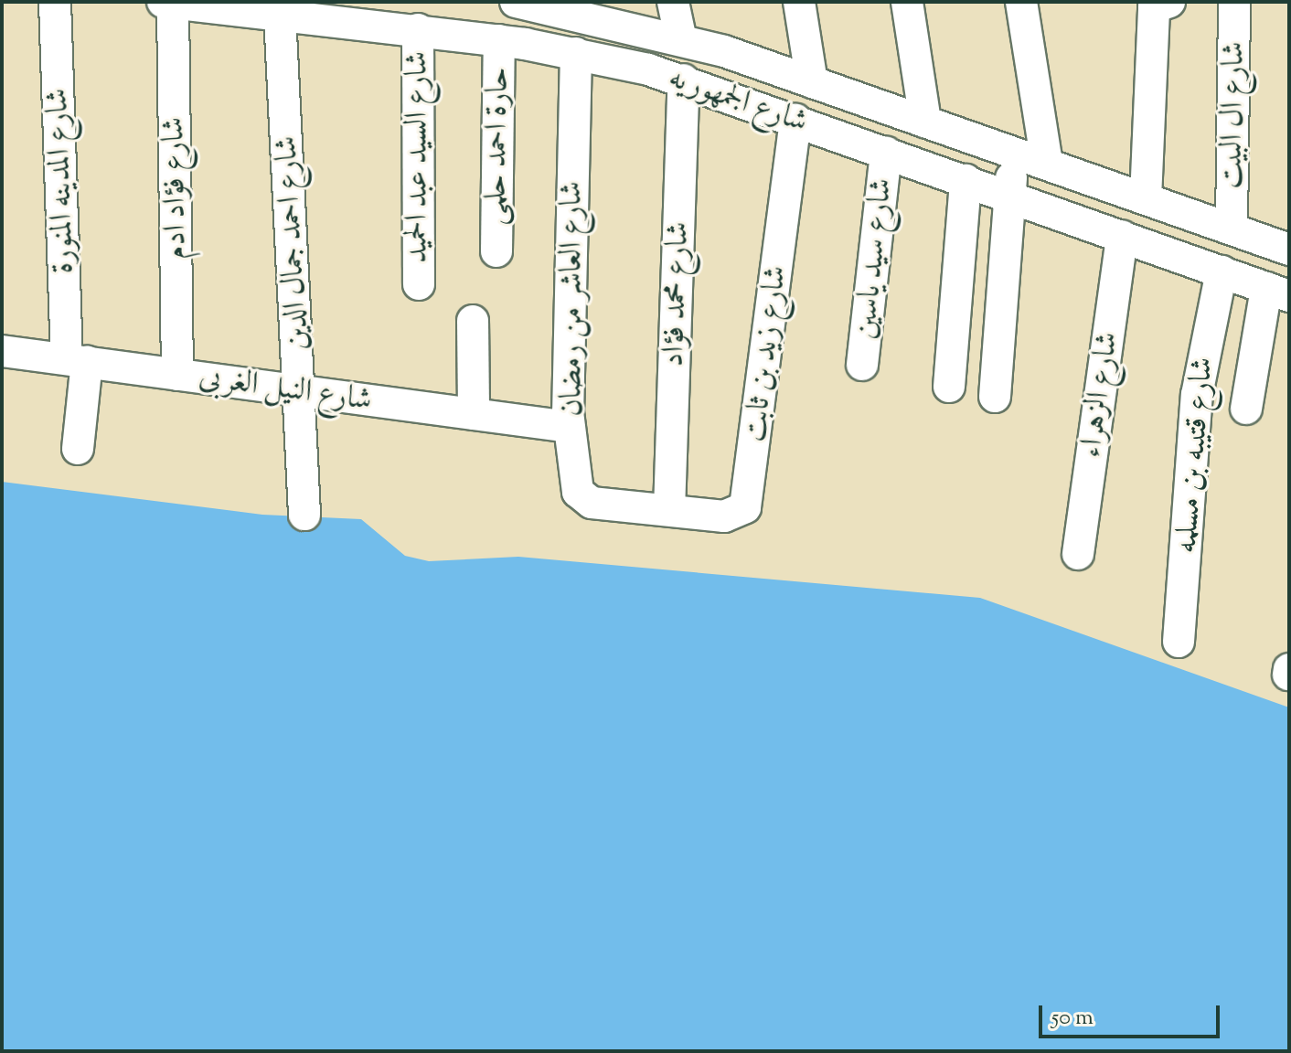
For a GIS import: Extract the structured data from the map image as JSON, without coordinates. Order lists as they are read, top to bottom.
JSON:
{
  "streets": {
    "street": [
      "شارع الجمهوريه",
      "شارع ال البيت",
      "حارة احمد حلمى",
      "شارع السيد عبد الحميد",
      "شارع المدينه المنورة",
      "شارع فؤاد ادم",
      "شارع احمد جمال الدين",
      "شارع سيد ياسين",
      "شارع محمد فؤاد",
      "شارع العاشر من رمضان",
      "شارع زيد بن ثابت",
      "شارع النيل الغربى",
      "شارع الزهراء",
      "شارع قتيبه بن مسلمه"
    ]
  },
  "crossings": [
    ["شارع الجمهوريه", "شارع ال البيت"],
    ["شارع الجمهوريه", "حارة احمد حلمى"],
    ["شارع الجمهوريه", "شارع السيد عبد الحميد"],
    ["شارع الجمهوريه", "شارع فؤاد ادم"],
    ["شارع الجمهوريه", "شارع احمد جمال الدين"],
    ["شارع الجمهوريه", "شارع سيد ياسين"],
    ["شارع الجمهوريه", "شارع محمد فؤاد"],
    ["شارع الجمهوريه", "شارع العاشر من رمضان"],
    ["شارع الجمهوريه", "شارع زيد بن ثابت"],
    ["شارع الجمهوريه", "شارع الزهراء"],
    ["شارع الجمهوريه", "شارع قتيبه بن مسلمه"],
    ["شارع المدينه المنورة", "شارع النيل الغربى"],
    ["شارع فؤاد ادم", "شارع النيل الغربى"],
    ["شارع احمد جمال الدين", "شارع النيل الغربى"],
    ["شارع محمد فؤاد", "شارع العاشر من رمضان"],
    ["شارع محمد فؤاد", "شارع زيد بن ثابت"],
    ["شارع العاشر من رمضان", "شارع زيد بن ثابت"],
    ["شارع العاشر من رمضان", "شارع النيل الغربى"]
  ],
  "scale_bar": "50 m"
}
